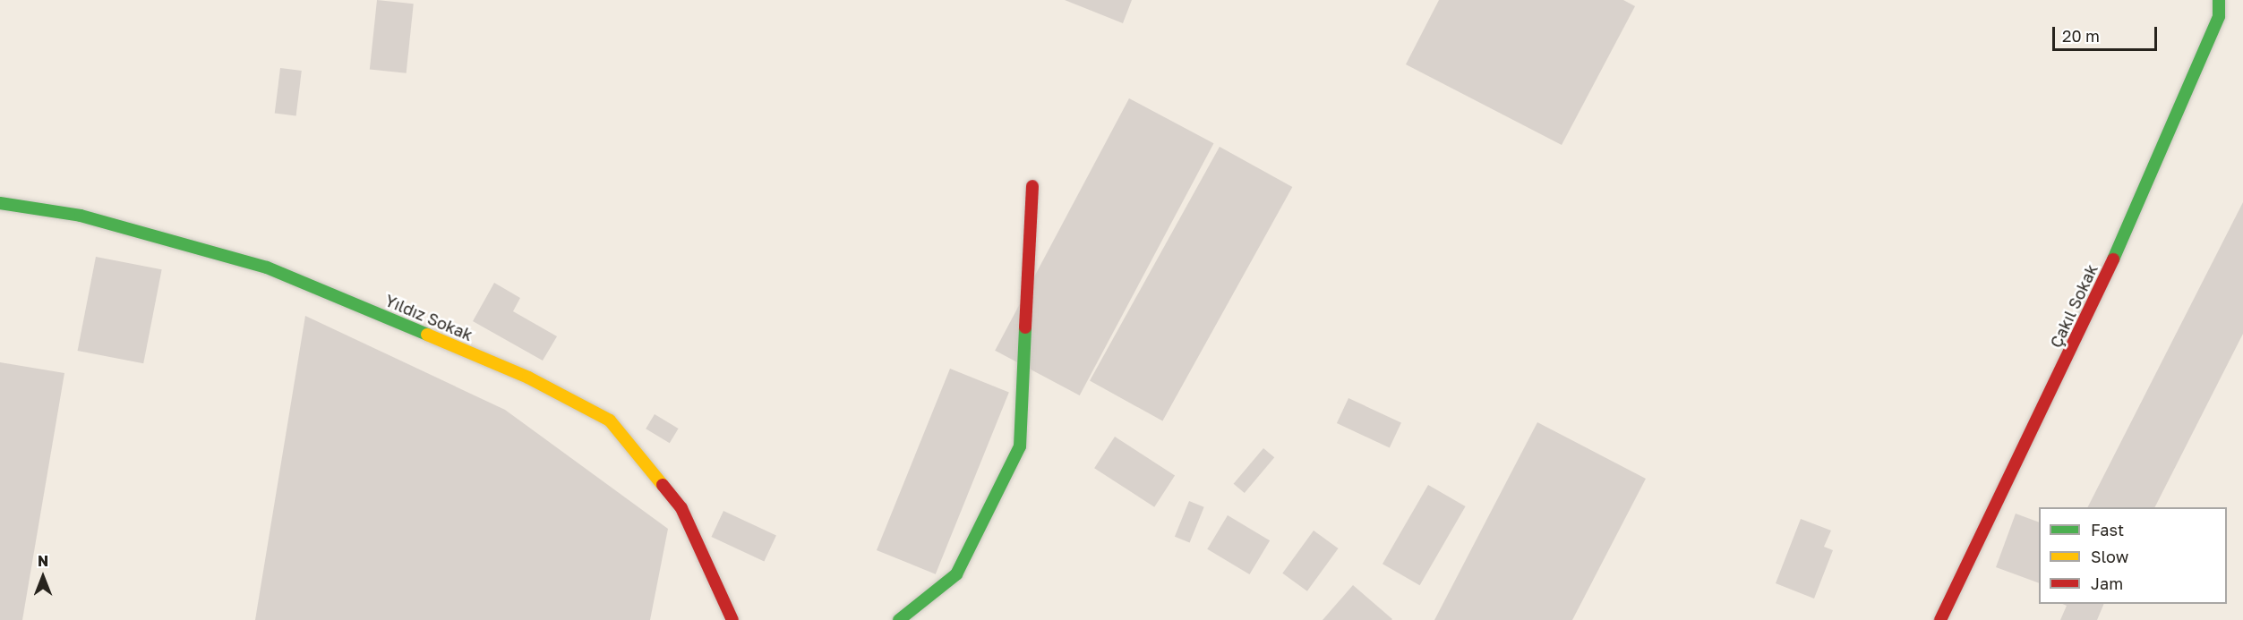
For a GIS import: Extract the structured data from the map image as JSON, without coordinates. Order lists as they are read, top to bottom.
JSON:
{
  "streets": {
    "street": ["Çakıl Sokak", "Yıldız Sokak"]
  },
  "legend": ["Fast", "Slow", "Jam"],
  "scale_bar": "20 m",
  "north": "top"
}
